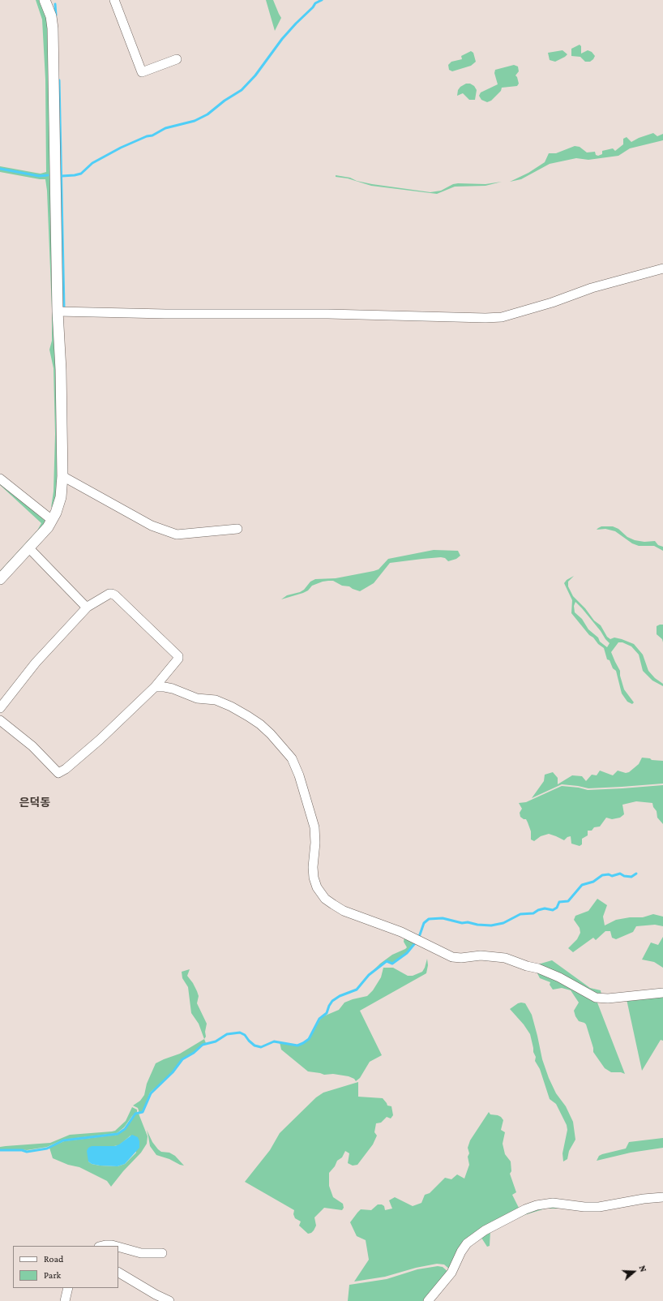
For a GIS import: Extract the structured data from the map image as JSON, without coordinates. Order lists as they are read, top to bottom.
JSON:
{
  "districts": ["은덕동"],
  "legend": ["Road", "Park"],
  "north": "right"
}
